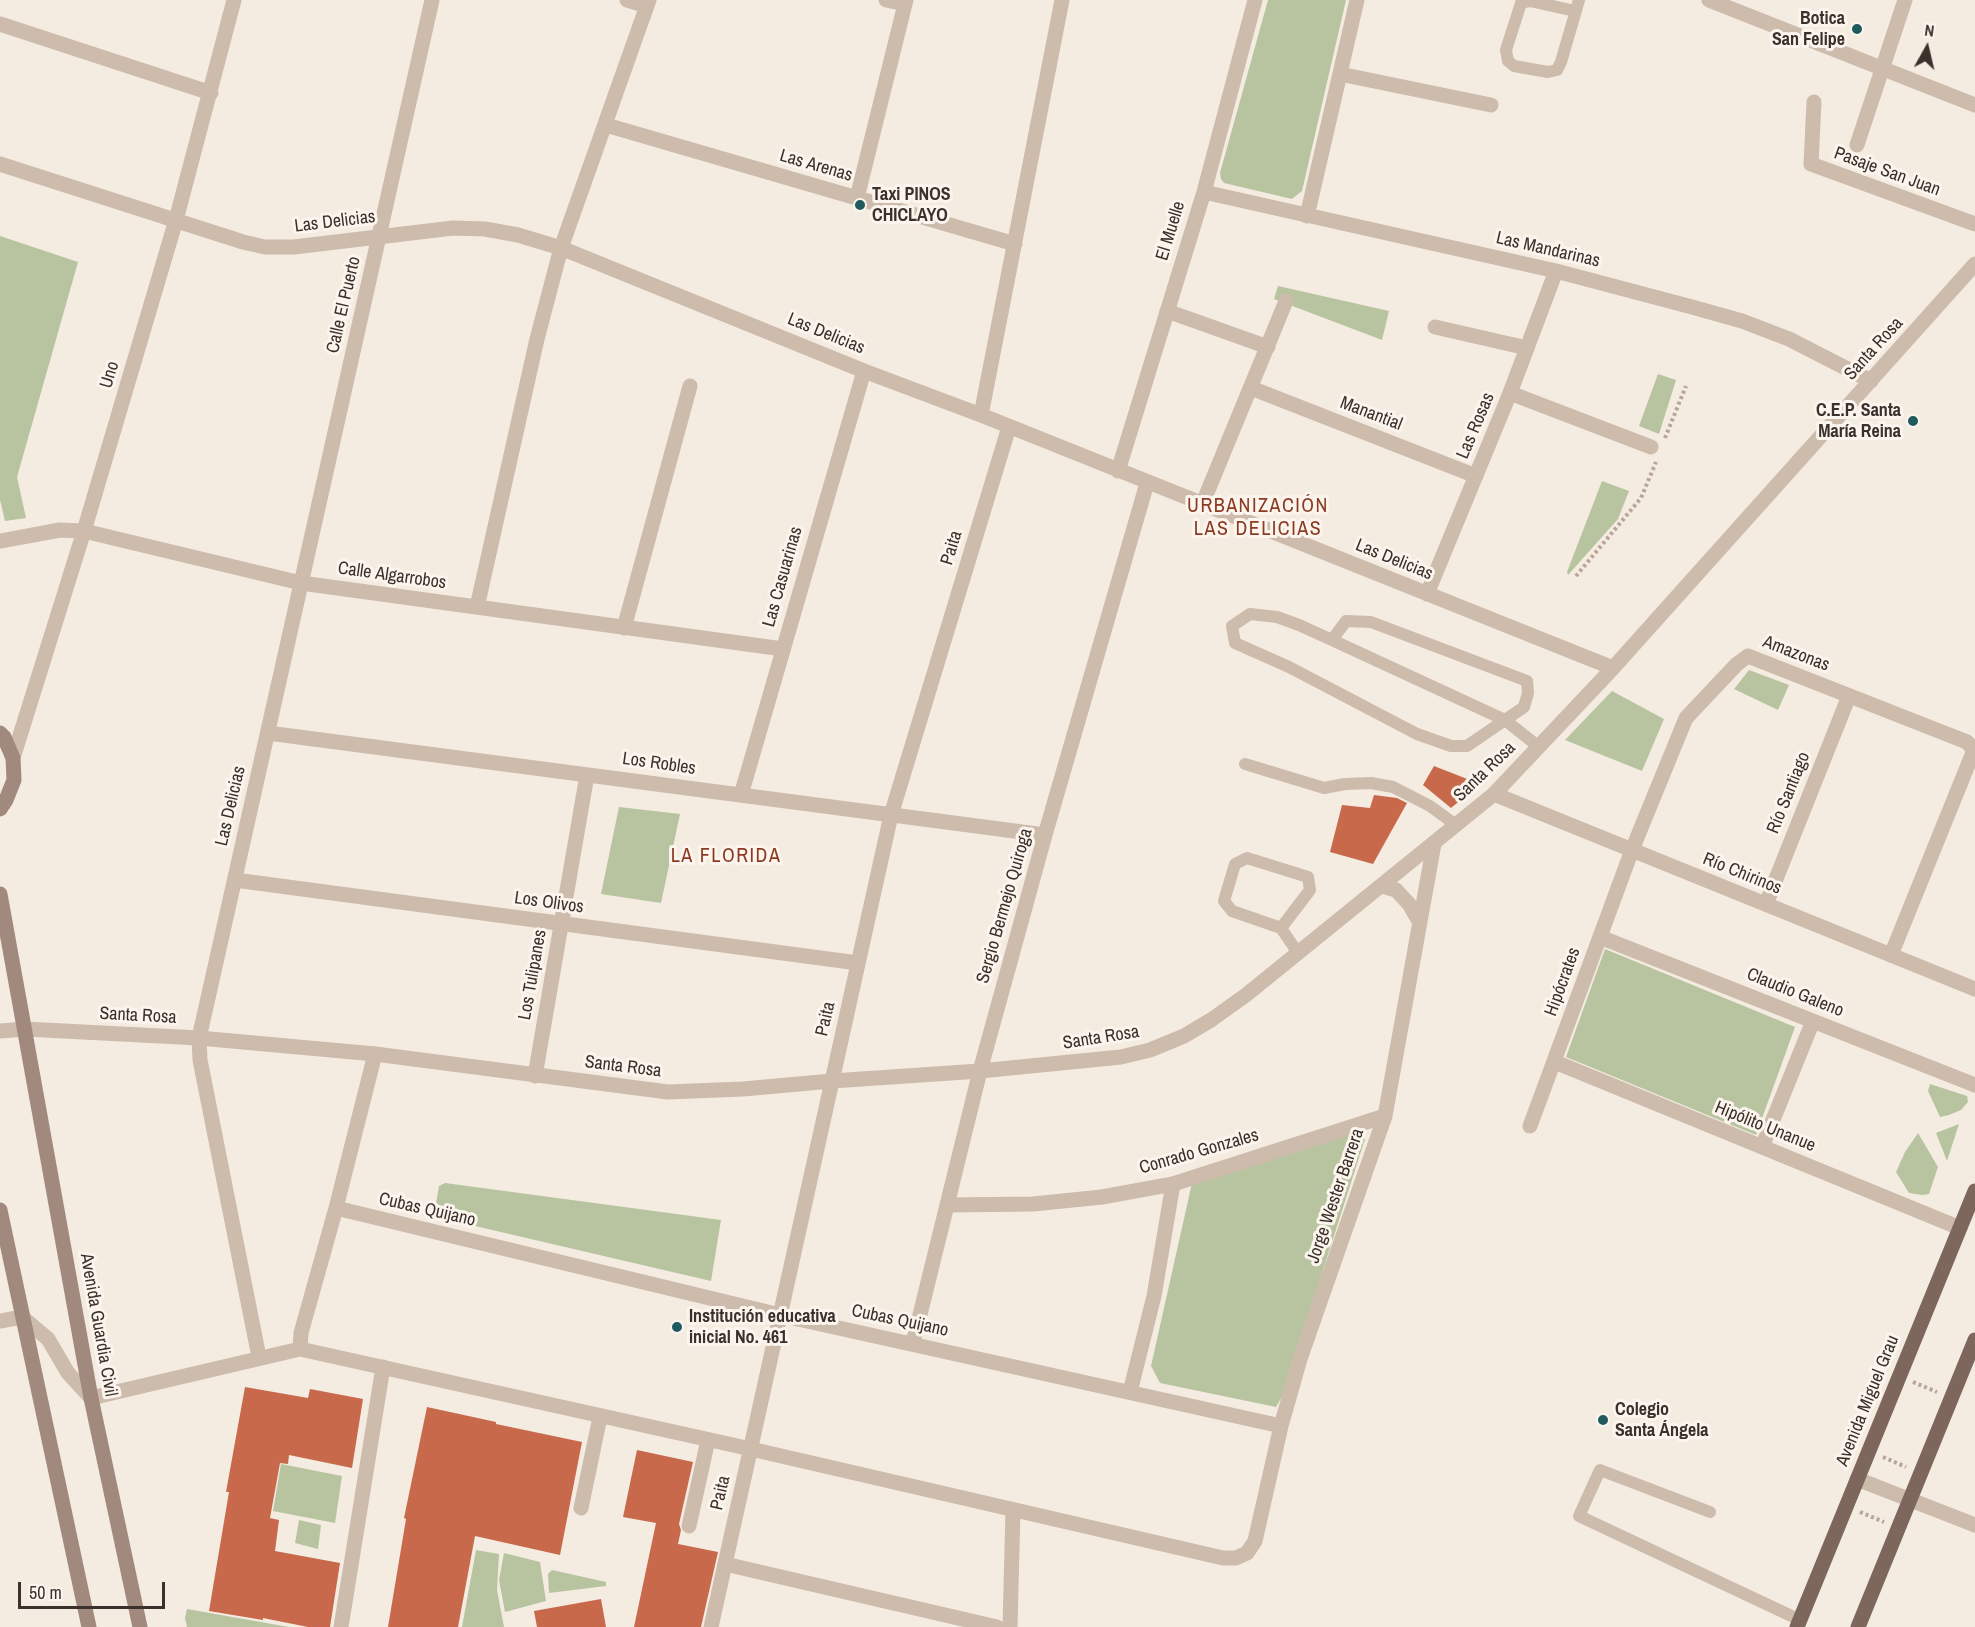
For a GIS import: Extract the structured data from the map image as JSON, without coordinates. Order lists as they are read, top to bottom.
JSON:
{
  "streets": {
    "main road": ["Avenida Guardia Civil", "Avenida Miguel Grau"],
    "street": [
      "Las Arenas",
      "Pasaje San Juan",
      "Las Delicias",
      "El Muelle",
      "Las Mandarinas",
      "Calle El Puerto",
      "Santa Rosa",
      "Uno",
      "Manantial",
      "Las Rosas",
      "Paita",
      "Calle Algarrobos",
      "Las Casuarinas",
      "Amazonas",
      "Los Robles",
      "Río Santiago",
      "Río Chirinos",
      "Los Olivos",
      "Sergio Bermejo Quiroga",
      "Los Tulipanes",
      "Hipócrates",
      "Claudio Galeno",
      "Hipólito Unanue",
      "Conrado Gonzales",
      "Jorge Wester Barrera",
      "Cubas Quijano"
    ]
  },
  "crossings": [
    ["Las Delicias", "El Muelle"],
    ["Las Delicias", "Calle El Puerto"],
    ["Las Delicias", "Santa Rosa"],
    ["Las Delicias", "Uno"],
    ["Las Delicias", "Las Rosas"],
    ["Las Delicias", "Paita"],
    ["Las Delicias", "Calle Algarrobos"],
    ["Las Delicias", "Las Casuarinas"],
    ["Las Delicias", "Los Robles"],
    ["Las Delicias", "Los Olivos"],
    ["Las Delicias", "Sergio Bermejo Quiroga"],
    ["El Muelle", "Las Mandarinas"],
    ["Las Mandarinas", "Santa Rosa"],
    ["Las Mandarinas", "Las Rosas"],
    ["Calle El Puerto", "Calle Algarrobos"],
    ["Santa Rosa", "Paita"],
    ["Santa Rosa", "Río Chirinos"],
    ["Santa Rosa", "Sergio Bermejo Quiroga"],
    ["Santa Rosa", "Los Tulipanes"],
    ["Santa Rosa", "Jorge Wester Barrera"],
    ["Santa Rosa", "Avenida Guardia Civil"],
    ["Uno", "Calle Algarrobos"],
    ["Manantial", "Las Rosas"],
    ["Paita", "Los Robles"],
    ["Paita", "Los Olivos"],
    ["Paita", "Cubas Quijano"],
    ["Calle Algarrobos", "Las Casuarinas"],
    ["Las Casuarinas", "Los Robles"],
    ["Amazonas", "Río Santiago"],
    ["Amazonas", "Río Chirinos"],
    ["Amazonas", "Hipócrates"],
    ["Los Robles", "Sergio Bermejo Quiroga"],
    ["Los Robles", "Los Tulipanes"],
    ["Río Santiago", "Río Chirinos"],
    ["Río Chirinos", "Hipócrates"],
    ["Los Olivos", "Los Tulipanes"],
    ["Sergio Bermejo Quiroga", "Conrado Gonzales"],
    ["Sergio Bermejo Quiroga", "Cubas Quijano"],
    ["Hipócrates", "Claudio Galeno"],
    ["Hipócrates", "Hipólito Unanue"],
    ["Hipólito Unanue", "Avenida Miguel Grau"],
    ["Conrado Gonzales", "Jorge Wester Barrera"],
    ["Jorge Wester Barrera", "Cubas Quijano"]
  ],
  "districts": ["URBANIZACIÓN LAS DELICIAS", "LA FLORIDA"],
  "places": [
    "Botica San Felipe",
    "Taxi PINOS CHICLAYO",
    "C.E.P. Santa María Reina",
    "Institución educativa inicial No. 461",
    "Colegio Santa Ángela"
  ],
  "scale_bar": "50 m",
  "north": "top"
}
